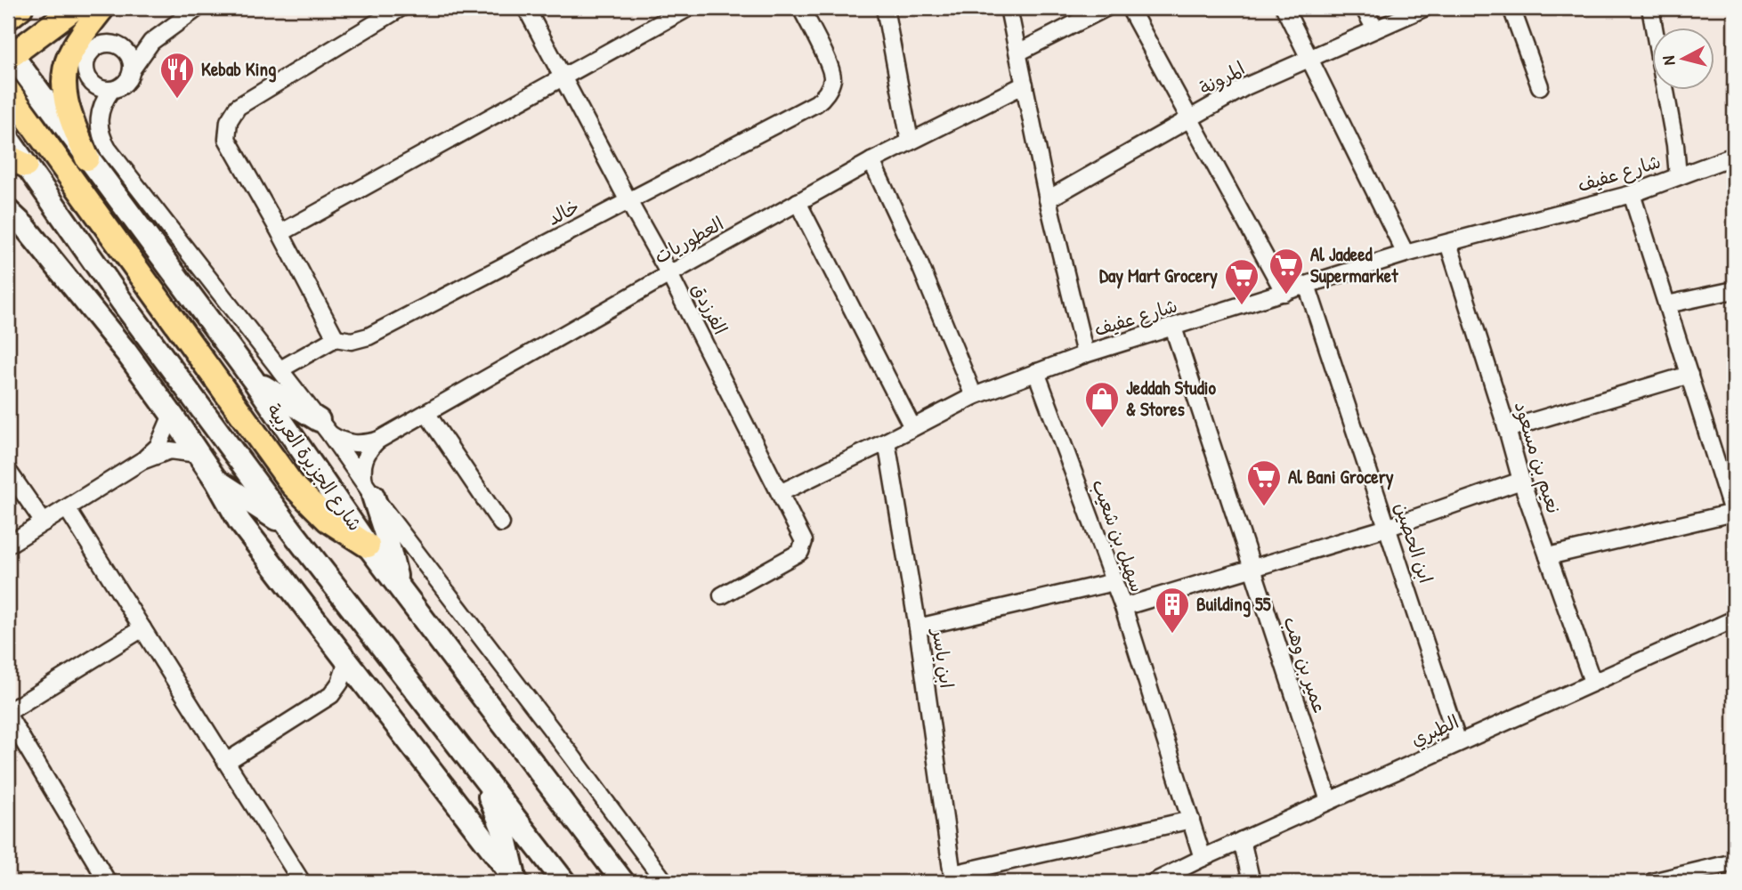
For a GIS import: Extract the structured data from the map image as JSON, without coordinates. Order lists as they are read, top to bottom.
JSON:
{
  "streets": {
    "main road": ["شارع الجزيرة العربية"],
    "street": [
      "المرونة",
      "شارع عفيف",
      "خالد",
      "العطوريات",
      "الفرزدق",
      "نعيم بن مسعود",
      "سهيل بن شعيب",
      "ابن الحصين",
      "ابن ياسر",
      "عمير بن وهب",
      "الطبري"
    ]
  },
  "crossings": [
    ["شارع عفيف", "الفرزدق"],
    ["شارع عفيف", "نعيم بن مسعود"],
    ["شارع عفيف", "سهيل بن شعيب"],
    ["شارع عفيف", "ابن الحصين"],
    ["شارع عفيف", "ابن ياسر"],
    ["شارع عفيف", "عمير بن وهب"],
    ["خالد", "الفرزدق"],
    ["العطوريات", "الفرزدق"],
    ["العطوريات", "شارع الجزيرة العربية"],
    ["نعيم بن مسعود", "الطبري"],
    ["سهيل بن شعيب", "الطبري"],
    ["ابن الحصين", "الطبري"],
    ["عمير بن وهب", "الطبري"]
  ],
  "places": {
    "restaurant": ["Kebab King"],
    "supermarket": ["Al Jadeed Supermarket", "Day Mart Grocery", "Al Bani Grocery"],
    "shop": ["Jeddah Studio & Stores"],
    "building": ["Building 55"]
  },
  "north": "left"
}
